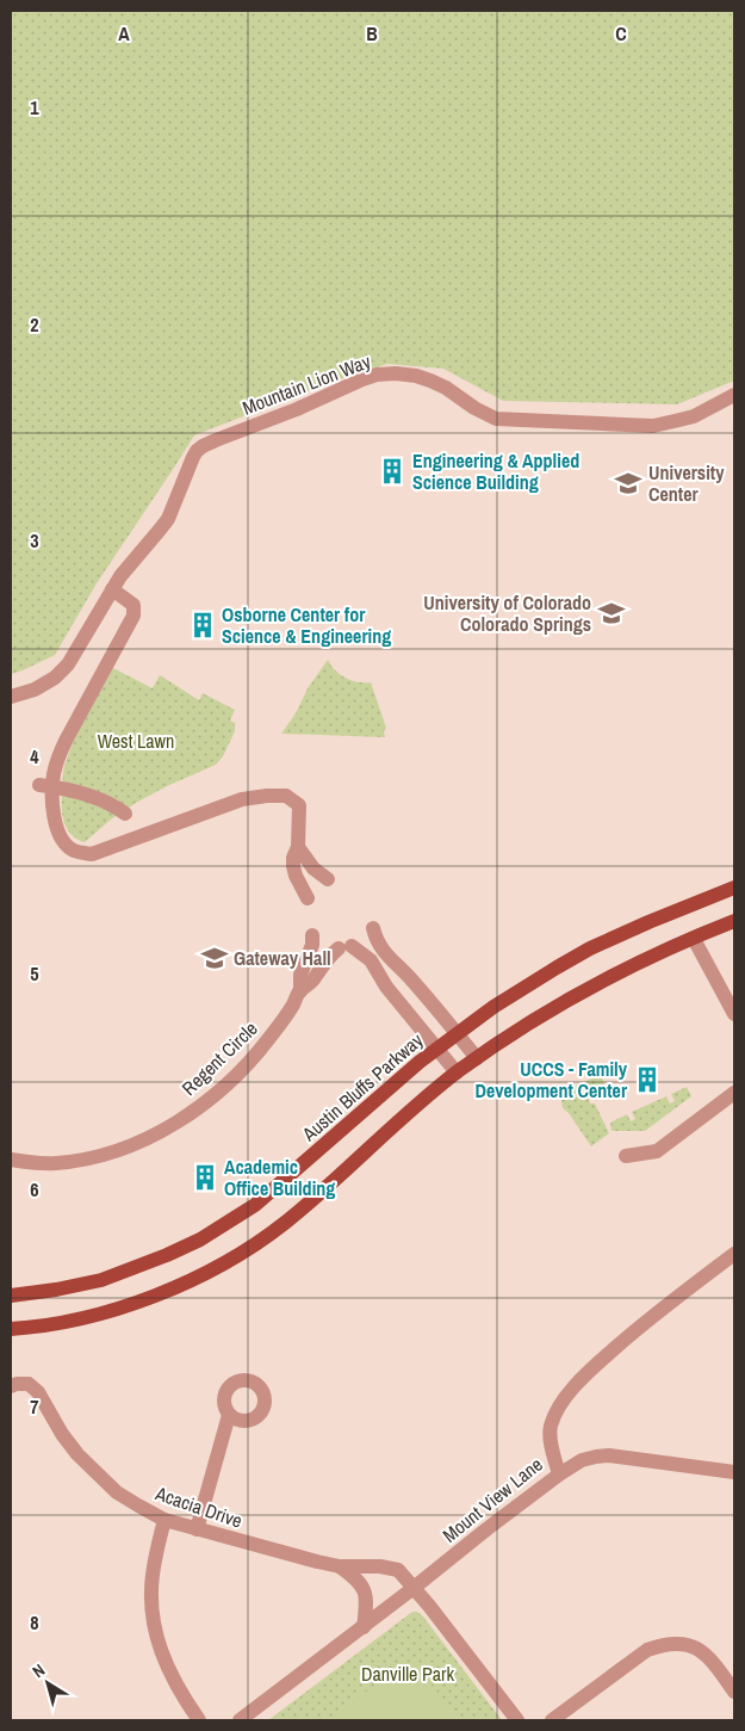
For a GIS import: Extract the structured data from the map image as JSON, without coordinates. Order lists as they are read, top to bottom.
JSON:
{
  "streets": {
    "main road": ["Austin Bluffs Parkway"],
    "street": [
      "Mountain Lion Way",
      "Regent Circle",
      "Mount View Lane",
      "Acacia Drive"
    ]
  },
  "crossings": [
    ["Regent Circle", "Austin Bluffs Parkway"],
    ["Mount View Lane", "Acacia Drive"]
  ],
  "parks": ["West Lawn", "Danville Park"],
  "places": {
    "building": [
      "Engineering & Applied Science Building",
      "Osborne Center for Science & Engineering",
      "UCCS - Family Development Center",
      "Academic Office Building"
    ],
    "school or university": ["University Center", "University of Colorado Colorado Springs", "Gateway Hall"]
  },
  "north": "top left",
  "grid": {
    "columns": ["A", "B", "C"],
    "rows": [
      "1",
      "2",
      "3",
      "4",
      "5",
      "6",
      "7",
      "8"
    ]
  }
}
